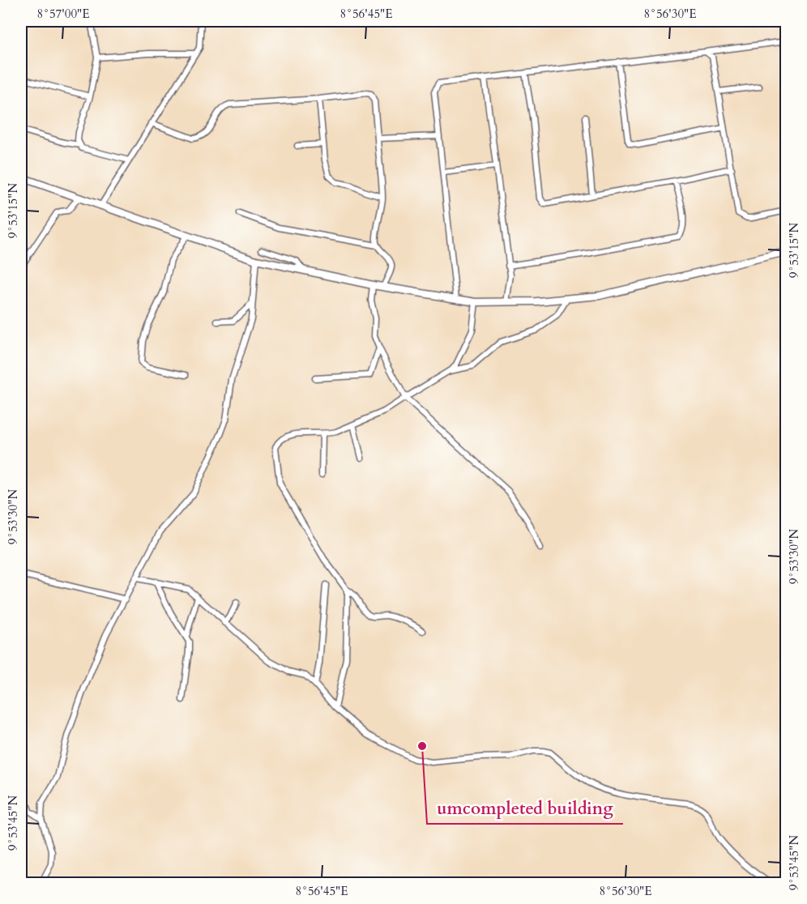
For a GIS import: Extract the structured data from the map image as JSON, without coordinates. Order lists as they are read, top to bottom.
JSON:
{
  "places": ["umcompleted building"],
  "coordinates": [
    "8°57'00\"E",
    "8°56'45\"E",
    "8°56'30\"E",
    "9°53'15\"N",
    "9°53'30\"N",
    "9°53'45\"N"
  ]
}
